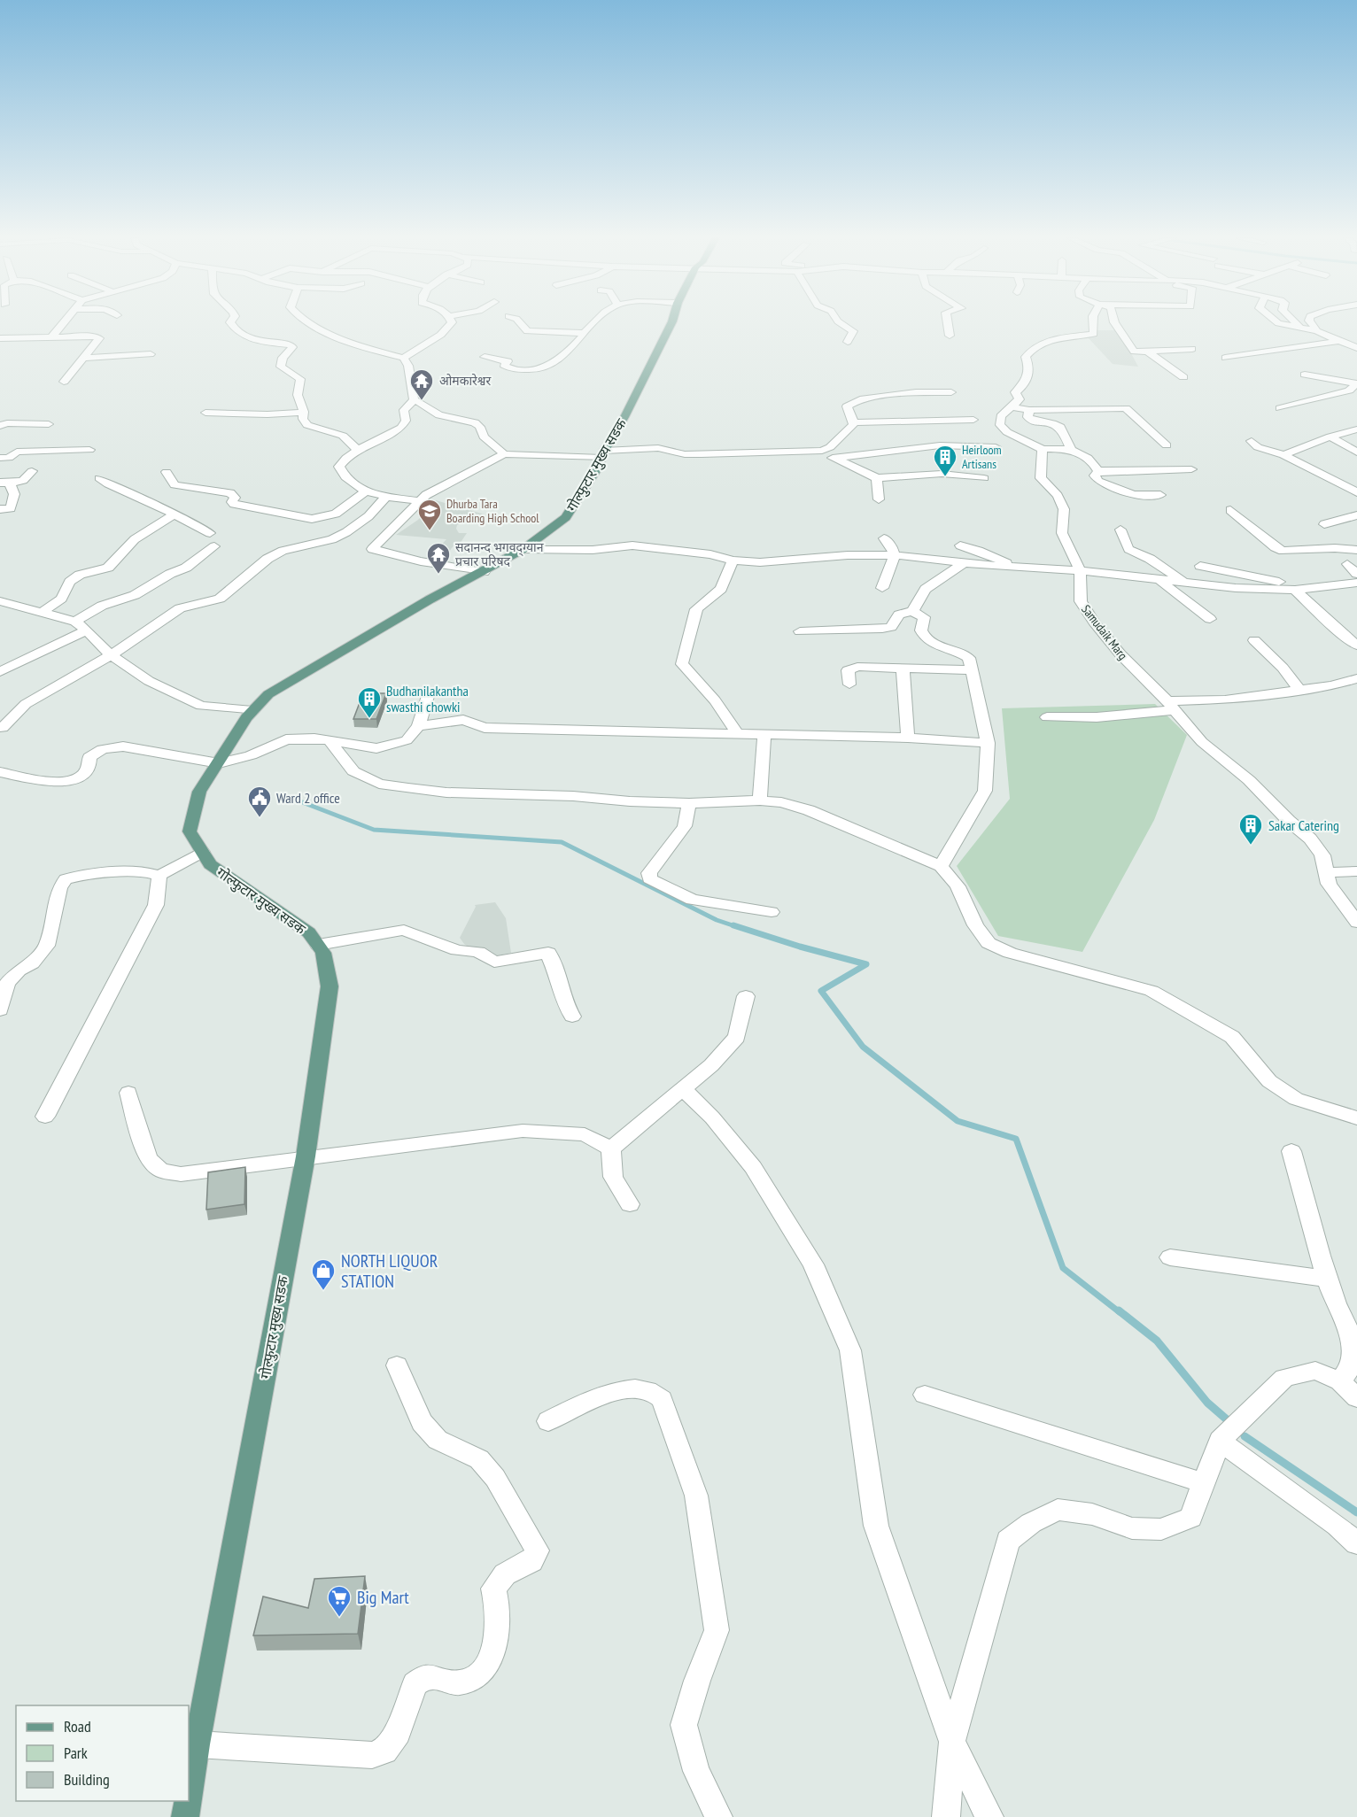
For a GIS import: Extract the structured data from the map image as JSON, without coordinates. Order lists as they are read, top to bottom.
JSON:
{
  "streets": {
    "main road": ["गोल्फुटार मुख्य सडक"],
    "street": ["Samudaik Marg"]
  },
  "places": {
    "temple": ["ओमकारेश्वर", "सदानन्द भगवद्ग्यान प्रचार परिषद"],
    "building": ["Heirloom Artisans", "Budhanilakantha swasthi chowki", "Sakar Catering"],
    "school or university": ["Dhurba Tara Boarding High School"],
    "public building": ["Ward 2 office"],
    "shop": ["NORTH LIQUOR STATION"],
    "supermarket": ["Big Mart"]
  },
  "legend": ["Road", "Park", "Building"]
}
